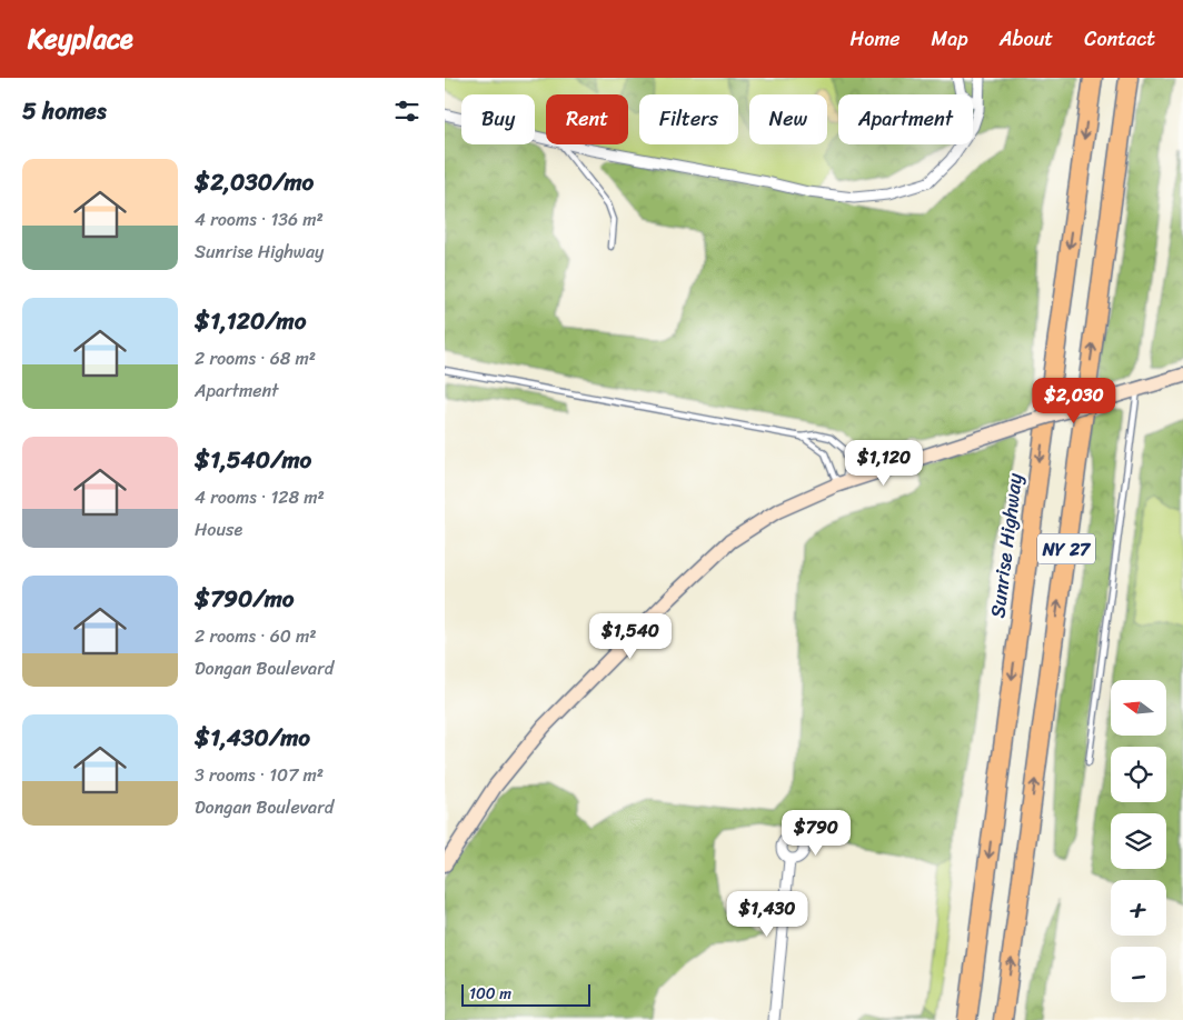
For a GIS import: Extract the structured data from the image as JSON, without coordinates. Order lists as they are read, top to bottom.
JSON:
{
  "streets": {
    "highway": ["Sunrise Highway", "NY 27"]
  },
  "scale_bar": "100 m",
  "north": "left",
  "page": {
    "header": "Keyplace",
    "nav": [
      "Home",
      "Map",
      "About",
      "Contact"
    ],
    "heading": "5 homes",
    "chip": [
      "Buy",
      "Rent",
      "Filters",
      "New",
      "Apartment"
    ],
    "list": [
      {
        "name": "$2,030/mo",
        "note": "4 rooms · 136 m² · Sunrise Highway"
      },
      {
        "name": "$1,120/mo",
        "note": "2 rooms · 68 m² · Apartment"
      },
      {
        "name": "$1,540/mo",
        "note": "4 rooms · 128 m² · House"
      },
      {
        "name": "$790/mo",
        "note": "2 rooms · 60 m² · Dongan Boulevard"
      },
      {
        "name": "$1,430/mo",
        "note": "3 rooms · 107 m² · Dongan Boulevard"
      }
    ],
    "price": [
      "$2,030",
      "$1,120",
      "$1,540",
      "$790",
      "$1,430"
    ],
    "map_buttons": ["+", "−"],
    "scale": "100 m"
  }
}
